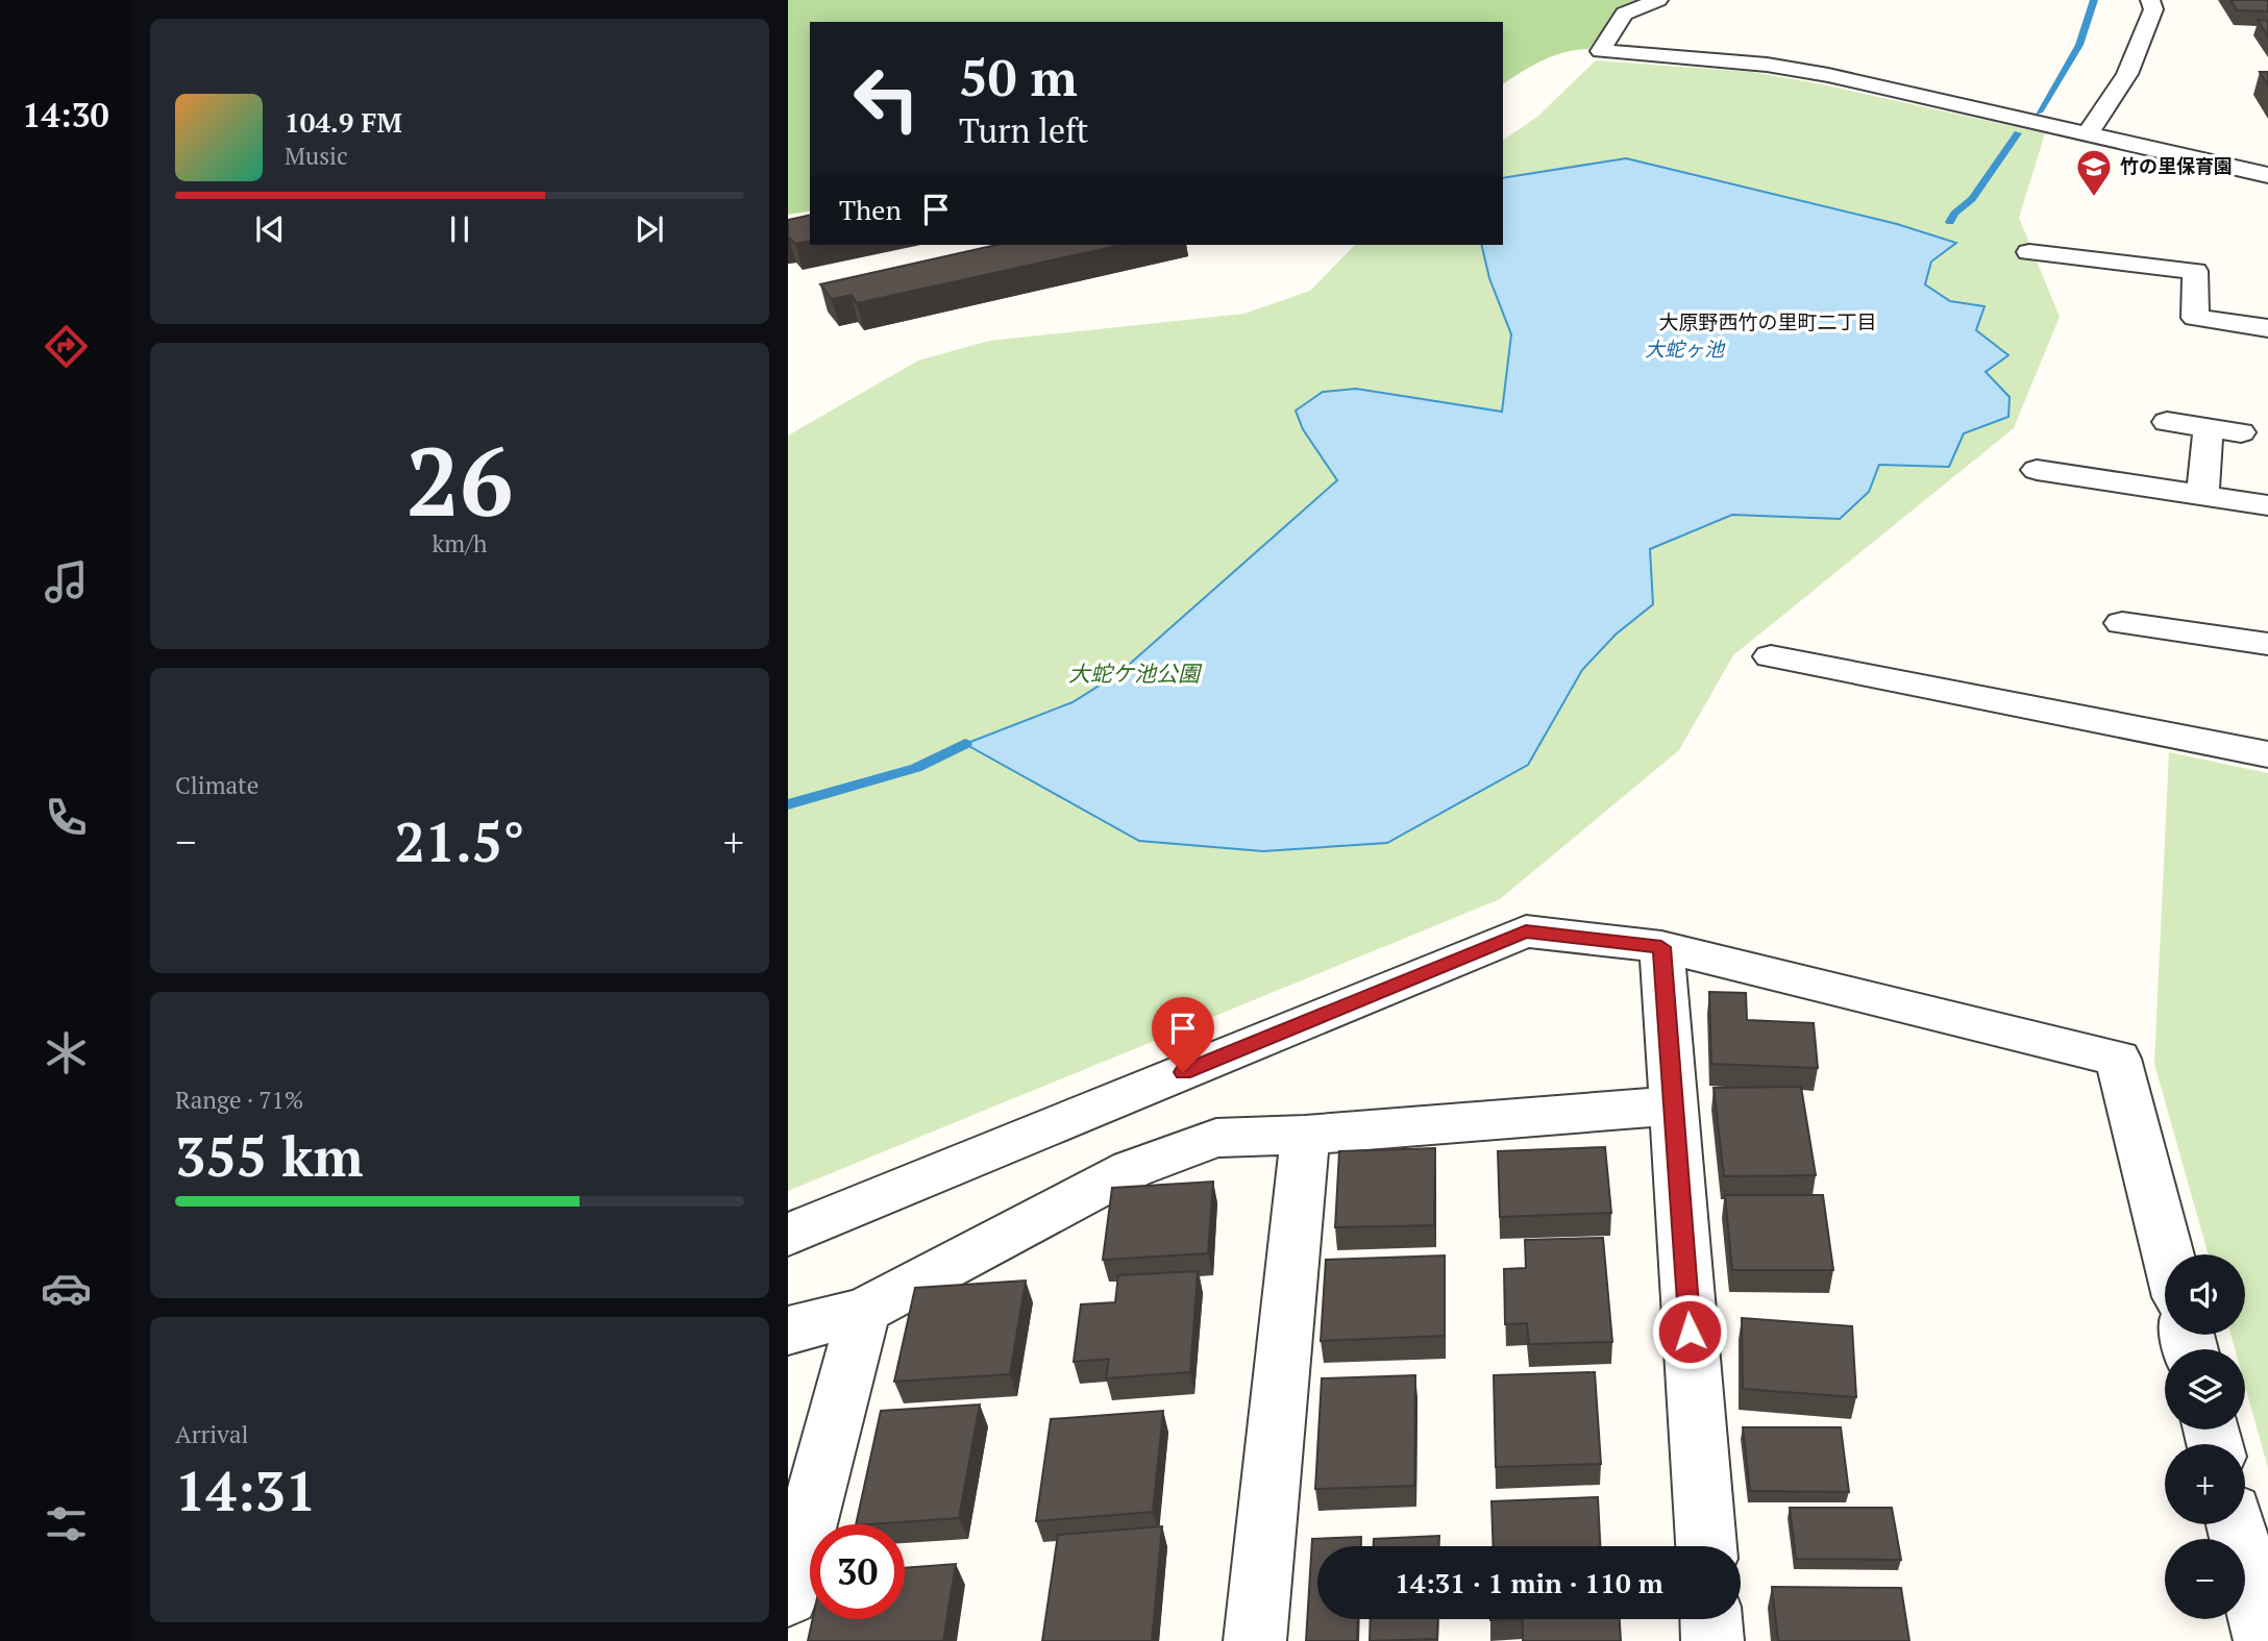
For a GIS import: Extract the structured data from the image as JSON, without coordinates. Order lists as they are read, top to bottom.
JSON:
{
  "districts": ["大原野西竹の里町二丁目"],
  "water": ["大蛇ヶ池"],
  "parks": ["大蛇ケ池公園"],
  "places": {
    "school or university": ["竹の里保育園"]
  },
  "page": {
    "tabs": "14:30",
    "turn": ["50 m", "Turn left"],
    "song": ["104.9 FM", "Music"],
    "then": "Then",
    "tile": [
      ["26", "km/h"],
      "Climate",
      ["Range · 71%", "355 km"],
      ["Arrival", "14:31"]
    ],
    "heat": ["−", "21.5°", "+"],
    "map_buttons": ["+", "−"],
    "limit": "30",
    "trip": "14:31 · 1 min · 110 m"
  }
}
